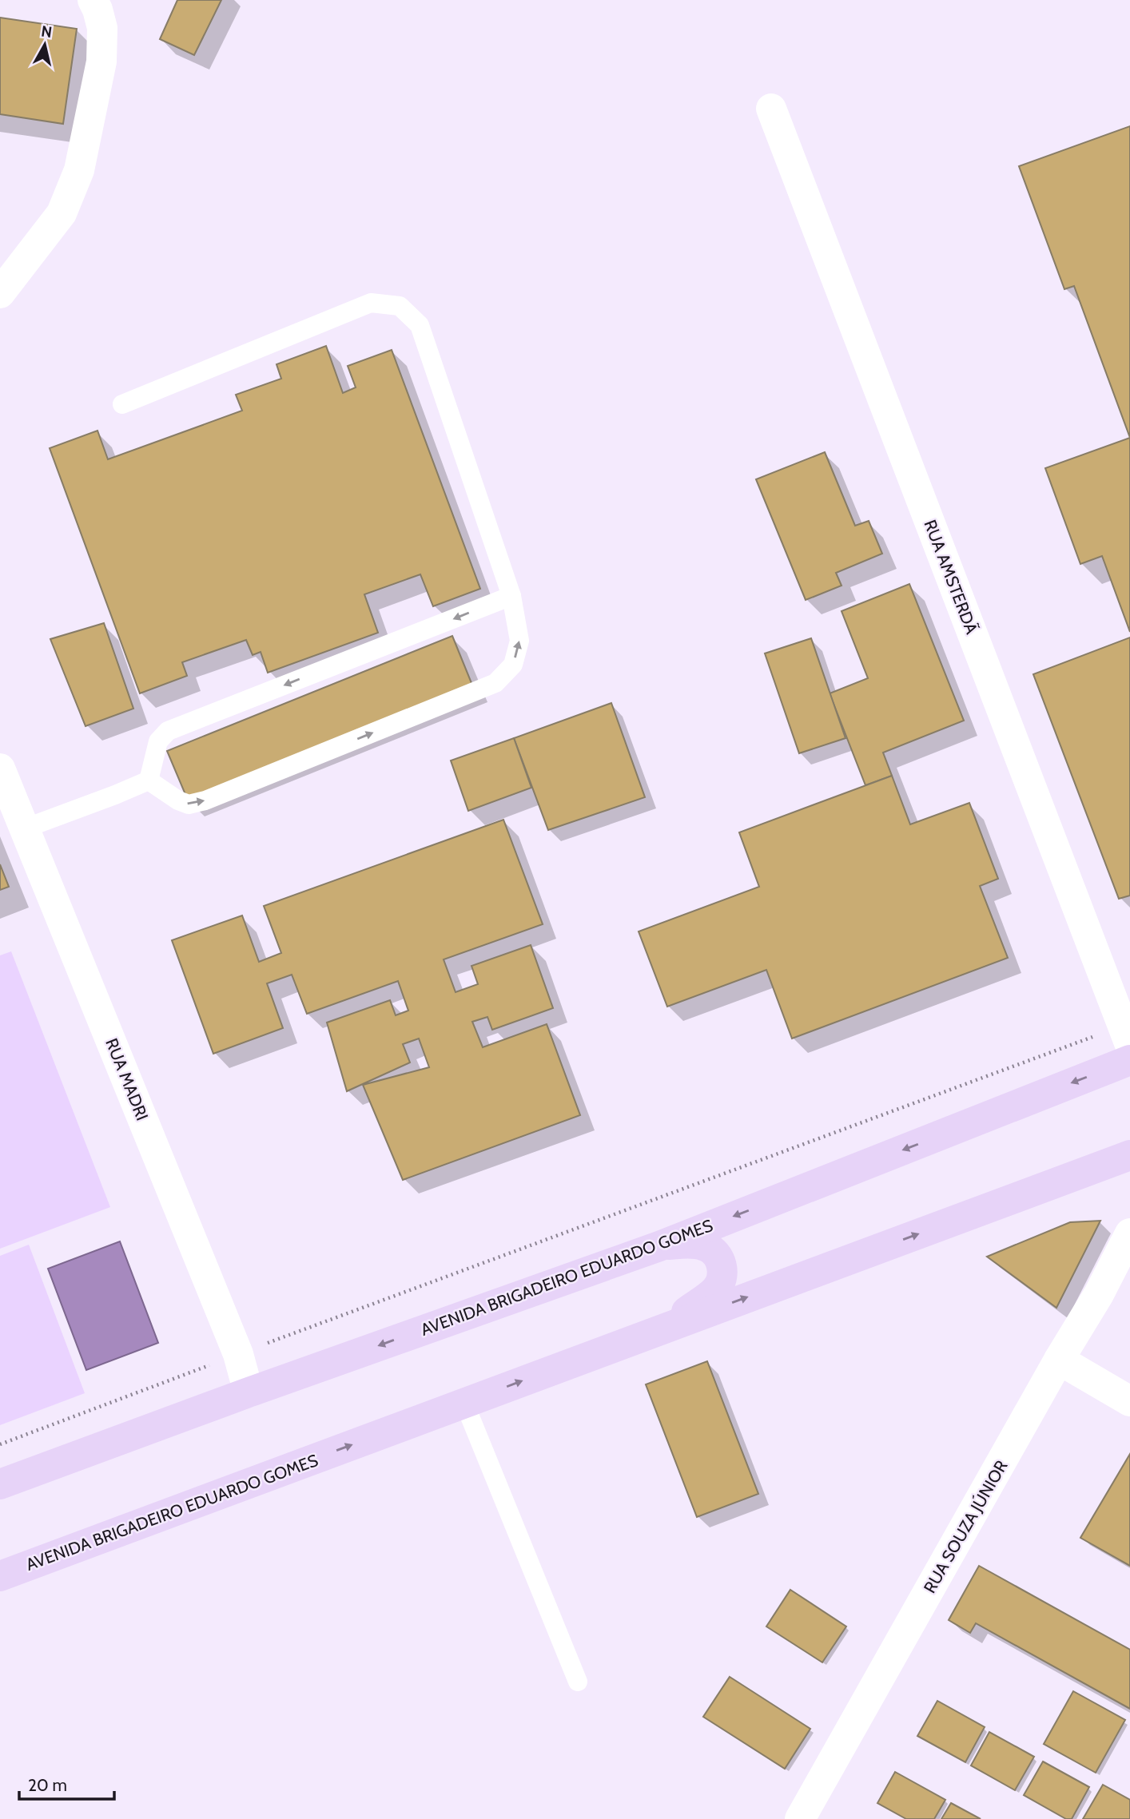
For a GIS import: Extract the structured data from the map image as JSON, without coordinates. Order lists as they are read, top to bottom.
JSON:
{
  "streets": {
    "main road": ["AVENIDA BRIGADEIRO EDUARDO GOMES"],
    "street": ["RUA AMSTERDÃ", "RUA MADRI", "RUA SOUZA JÚNIOR"]
  },
  "crossings": [
    ["RUA MADRI", "AVENIDA BRIGADEIRO EDUARDO GOMES"]
  ],
  "scale_bar": "20 m",
  "north": "top"
}
